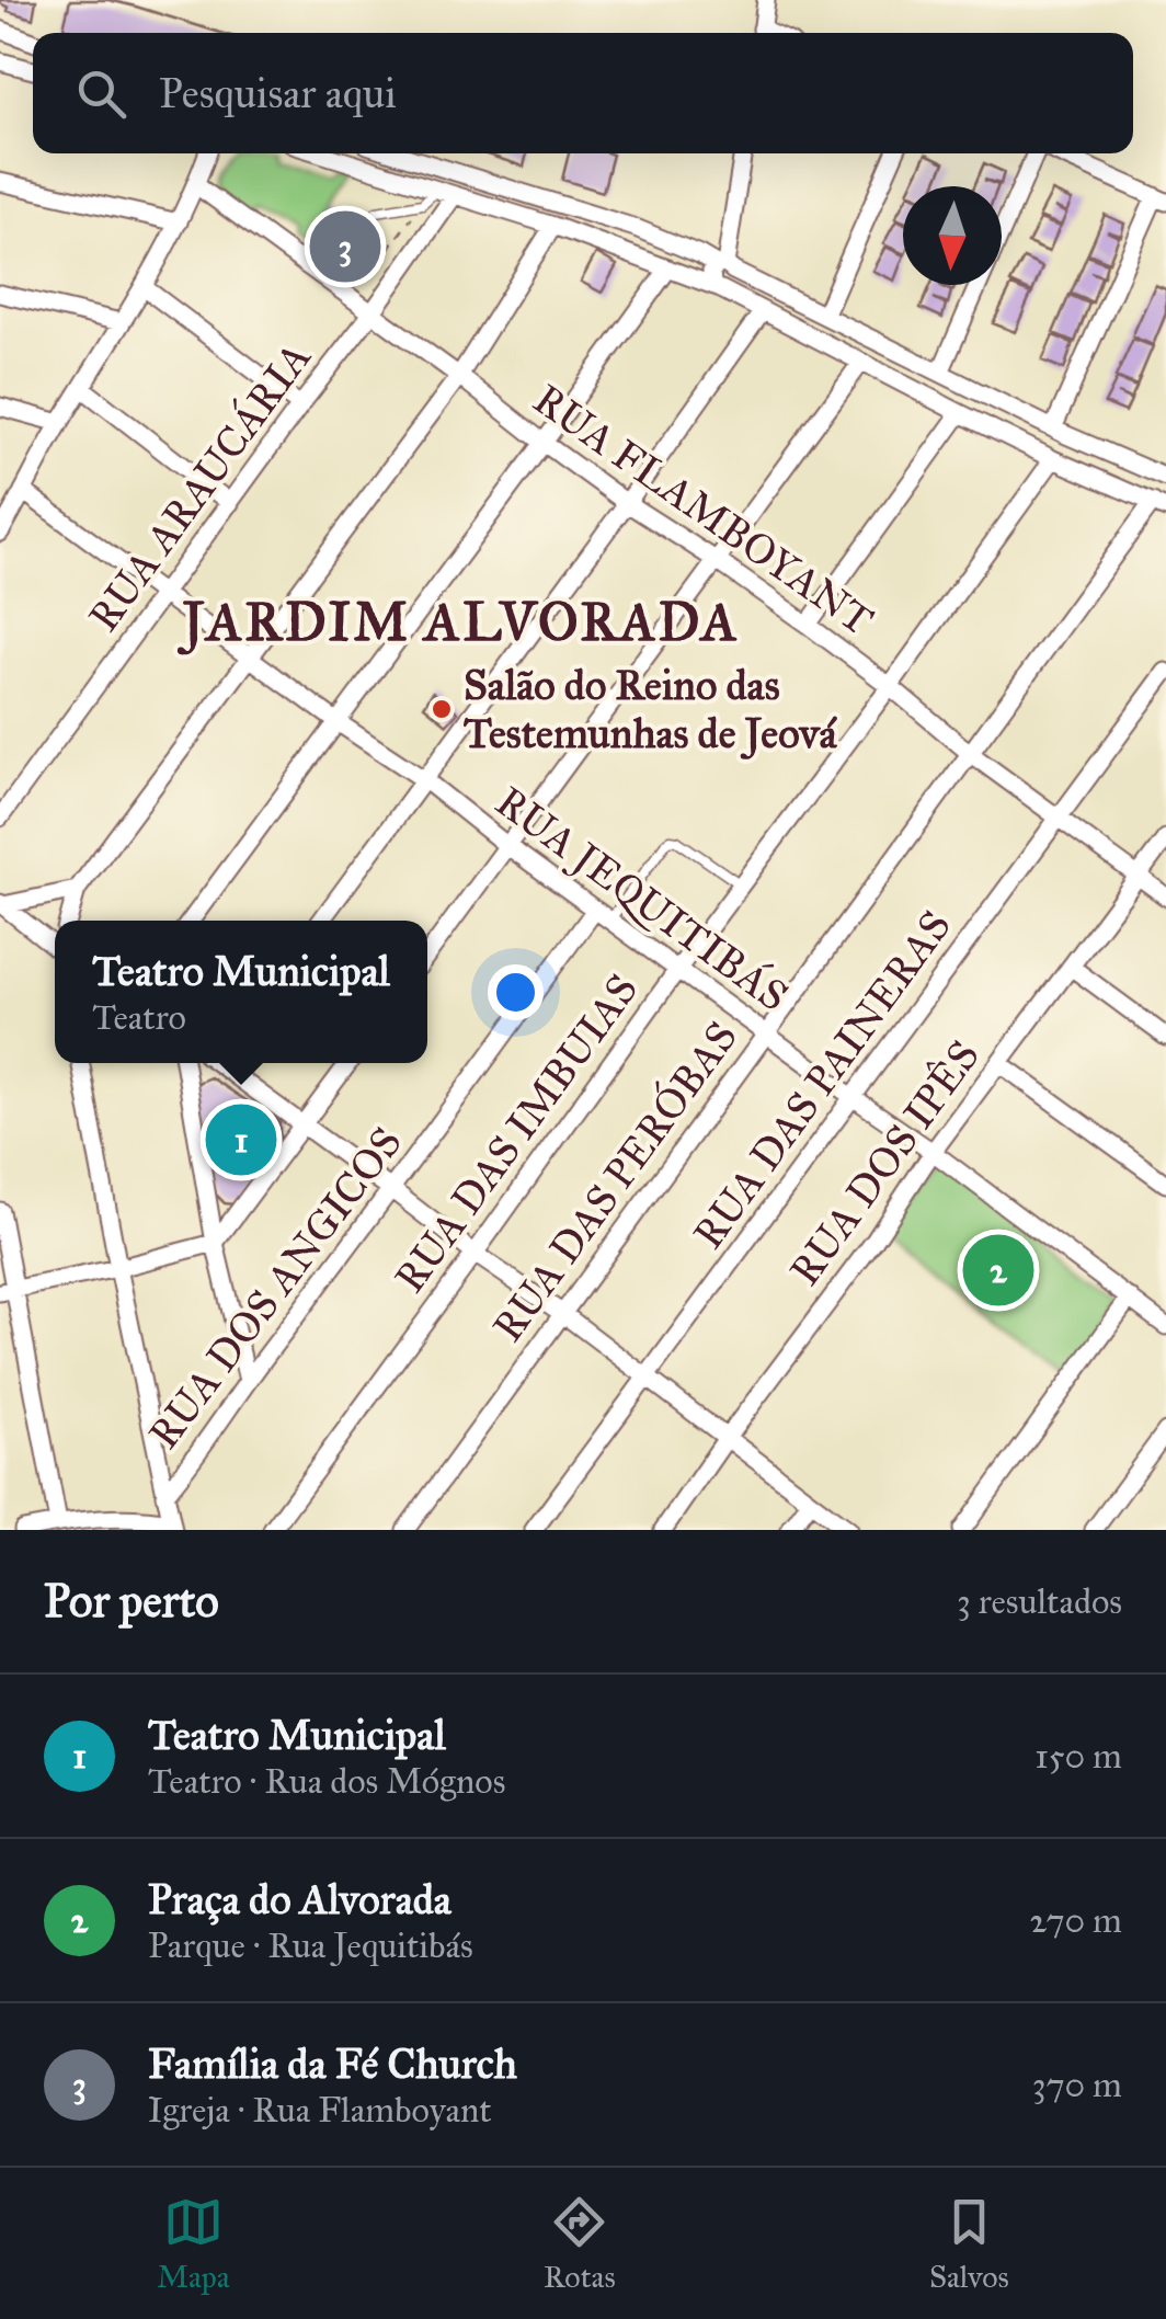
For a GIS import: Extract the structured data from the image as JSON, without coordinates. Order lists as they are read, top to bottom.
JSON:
{
  "streets": {
    "street": [
      "RUA ARAUCÁRIA",
      "RUA FLAMBOYANT",
      "RUA JEQUITIBÁS",
      "RUA DAS PAINERAS",
      "RUA DAS IMBUIAS",
      "RUA DOS IPÊS",
      "RUA DAS PERÓBAS",
      "RUA DOS ANGICOS"
    ]
  },
  "crossings": [
    ["RUA ARAUCÁRIA", "RUA FLAMBOYANT"],
    ["RUA ARAUCÁRIA", "RUA JEQUITIBÁS"],
    ["RUA FLAMBOYANT", "RUA DAS PAINERAS"],
    ["RUA FLAMBOYANT", "RUA DAS IMBUIAS"],
    ["RUA FLAMBOYANT", "RUA DOS IPÊS"],
    ["RUA FLAMBOYANT", "RUA DAS PERÓBAS"],
    ["RUA JEQUITIBÁS", "RUA DAS PAINERAS"],
    ["RUA JEQUITIBÁS", "RUA DAS IMBUIAS"],
    ["RUA JEQUITIBÁS", "RUA DOS IPÊS"],
    ["RUA JEQUITIBÁS", "RUA DAS PERÓBAS"],
    ["RUA JEQUITIBÁS", "RUA DOS ANGICOS"]
  ],
  "districts": ["JARDIM ALVORADA"],
  "places": ["Salão do Reino das Testemunhas de Jeová"],
  "north": "bottom",
  "page": {
    "search": "Pesquisar aqui",
    "pins": ["3", "1", "2"],
    "popup": ["Teatro Municipal", "Teatro"],
    "heading": ["Por perto", "3 resultados"],
    "list": [
      {
        "mark": "1",
        "name": "Teatro Municipal",
        "note": "Teatro · Rua dos Mógnos",
        "value": "150 m"
      },
      {
        "mark": "2",
        "name": "Praça do Alvorada",
        "note": "Parque · Rua Jequitibás",
        "value": "270 m"
      },
      {
        "mark": "3",
        "name": "Família da Fé Church",
        "note": "Igreja · Rua Flamboyant",
        "value": "370 m"
      }
    ],
    "nav": ["Mapa", "Rotas", "Salvos"]
  }
}
